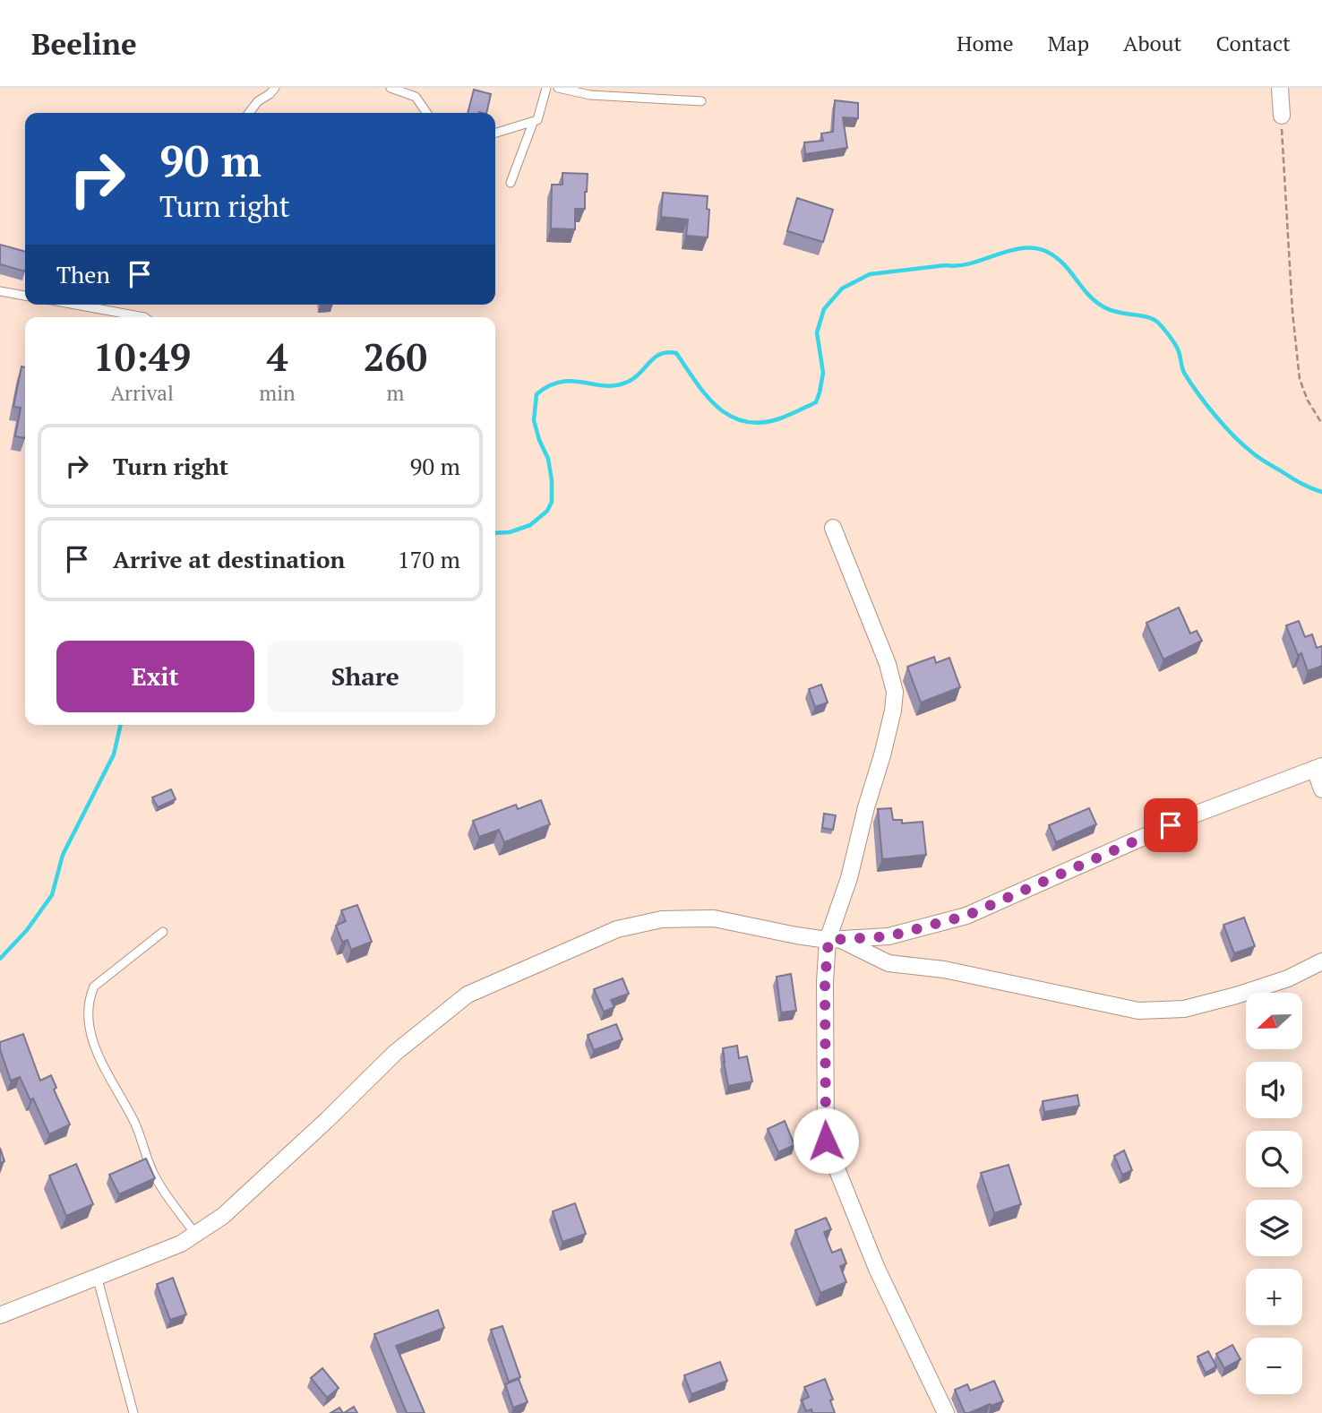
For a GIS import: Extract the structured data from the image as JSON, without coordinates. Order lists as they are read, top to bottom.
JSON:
{
  "north": "left",
  "page": {
    "header": "Beeline",
    "nav": [
      "Home",
      "Map",
      "About",
      "Contact"
    ],
    "turn": ["90 m", "Turn right"],
    "then": "Then",
    "eta": [
      "10:49",
      "Arrival",
      "4",
      "min",
      "260",
      "m"
    ],
    "list": [
      {
        "name": "Turn right",
        "value": "90 m"
      },
      {
        "name": "Arrive at destination",
        "value": "170 m"
      }
    ],
    "buttons": ["Exit", "Share"],
    "map_buttons": ["+", "−"]
  }
}
